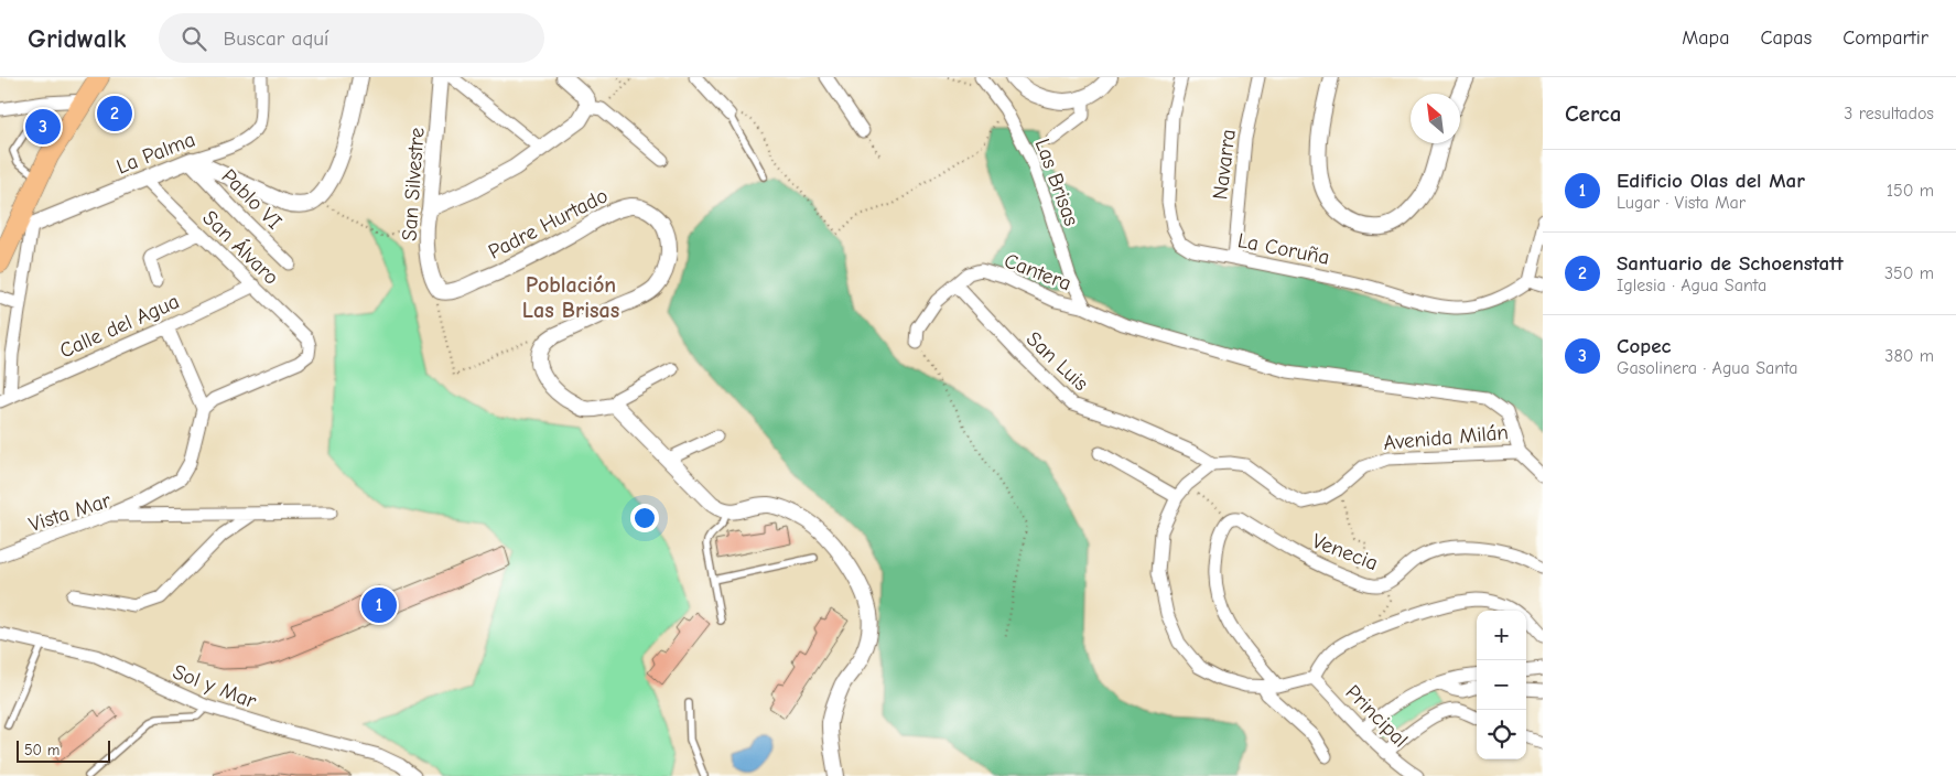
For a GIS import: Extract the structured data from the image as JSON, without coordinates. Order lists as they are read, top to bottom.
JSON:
{
  "streets": {
    "street": [
      "La Palma",
      "Navarra",
      "Las Brisas",
      "San Silvestre",
      "Pablo VI",
      "Padre Hurtado",
      "San Álvaro",
      "La Coruña",
      "Cantera",
      "Calle del Agua",
      "San Luis",
      "Avenida Milán",
      "Vista Mar",
      "Venecia",
      "Sol y Mar",
      "Principal"
    ]
  },
  "crossings": [
    ["La Palma", "Pablo VI"],
    ["La Palma", "San Álvaro"],
    ["Navarra", "La Coruña"],
    ["Las Brisas", "Cantera"],
    ["Las Brisas", "Avenida Milán"],
    ["San Silvestre", "Padre Hurtado"],
    ["San Álvaro", "Calle del Agua"],
    ["Cantera", "San Luis"],
    ["Cantera", "Avenida Milán"],
    ["San Luis", "Avenida Milán"]
  ],
  "districts": ["Población Las Brisas"],
  "scale_bar": "50 m",
  "north": "top left",
  "page": {
    "header": "Gridwalk",
    "search": "Buscar aquí",
    "nav": ["Mapa", "Capas", "Compartir"],
    "heading": ["Cerca", "3 resultados"],
    "pins": ["2", "3", "1"],
    "list": [
      {
        "mark": "1",
        "name": "Edificio Olas del Mar",
        "note": "Lugar · Vista Mar",
        "value": "150 m"
      },
      {
        "mark": "2",
        "name": "Santuario de Schoenstatt",
        "note": "Iglesia · Agua Santa",
        "value": "350 m"
      },
      {
        "mark": "3",
        "name": "Copec",
        "note": "Gasolinera · Agua Santa",
        "value": "380 m"
      }
    ],
    "map_buttons": ["+", "−"],
    "scale": "50 m"
  }
}
